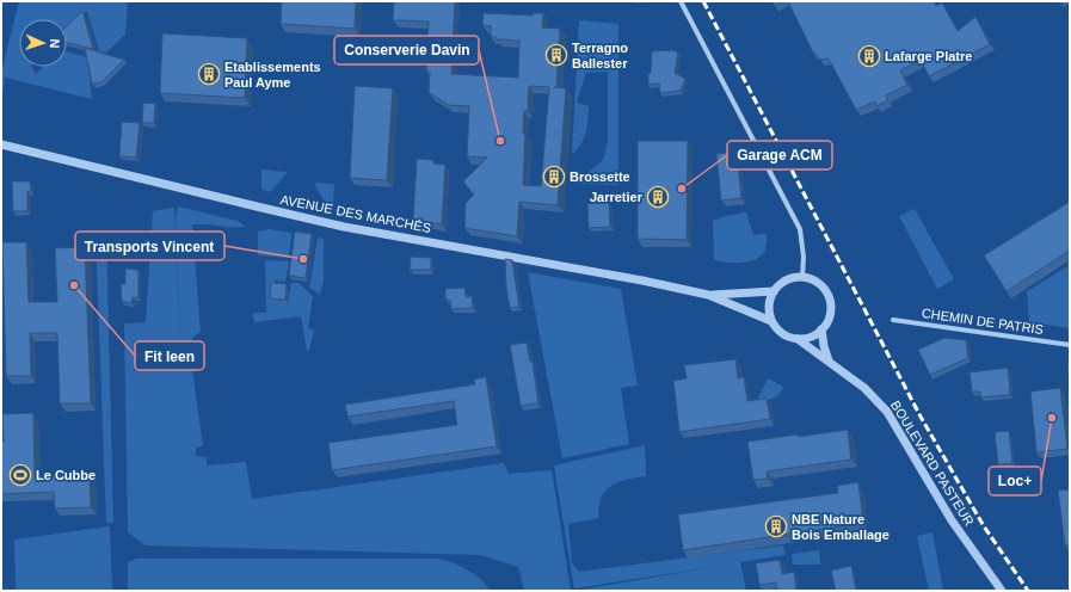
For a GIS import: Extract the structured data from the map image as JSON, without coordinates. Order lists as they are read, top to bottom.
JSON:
{
  "streets": {
    "street": ["AVENUE DES MARCHÉS", "CHEMIN DE PATRIS", "BOULEVARD PASTEUR"]
  },
  "crossings": [
    ["AVENUE DES MARCHÉS", "BOULEVARD PASTEUR"]
  ],
  "places": {
    "building": [
      "Terragno Ballester",
      "Lafarge Platre",
      "Etablissements Paul Ayme",
      "Brossette",
      "Jarretier",
      "NBE Nature Bois Emballage"
    ],
    "other": [
      "Conserverie Davin",
      "Garage ACM",
      "Transports Vincent",
      "Fit leen",
      "Loc+"
    ],
    "sports": ["Le Cubbe"]
  },
  "north": "right"
}
